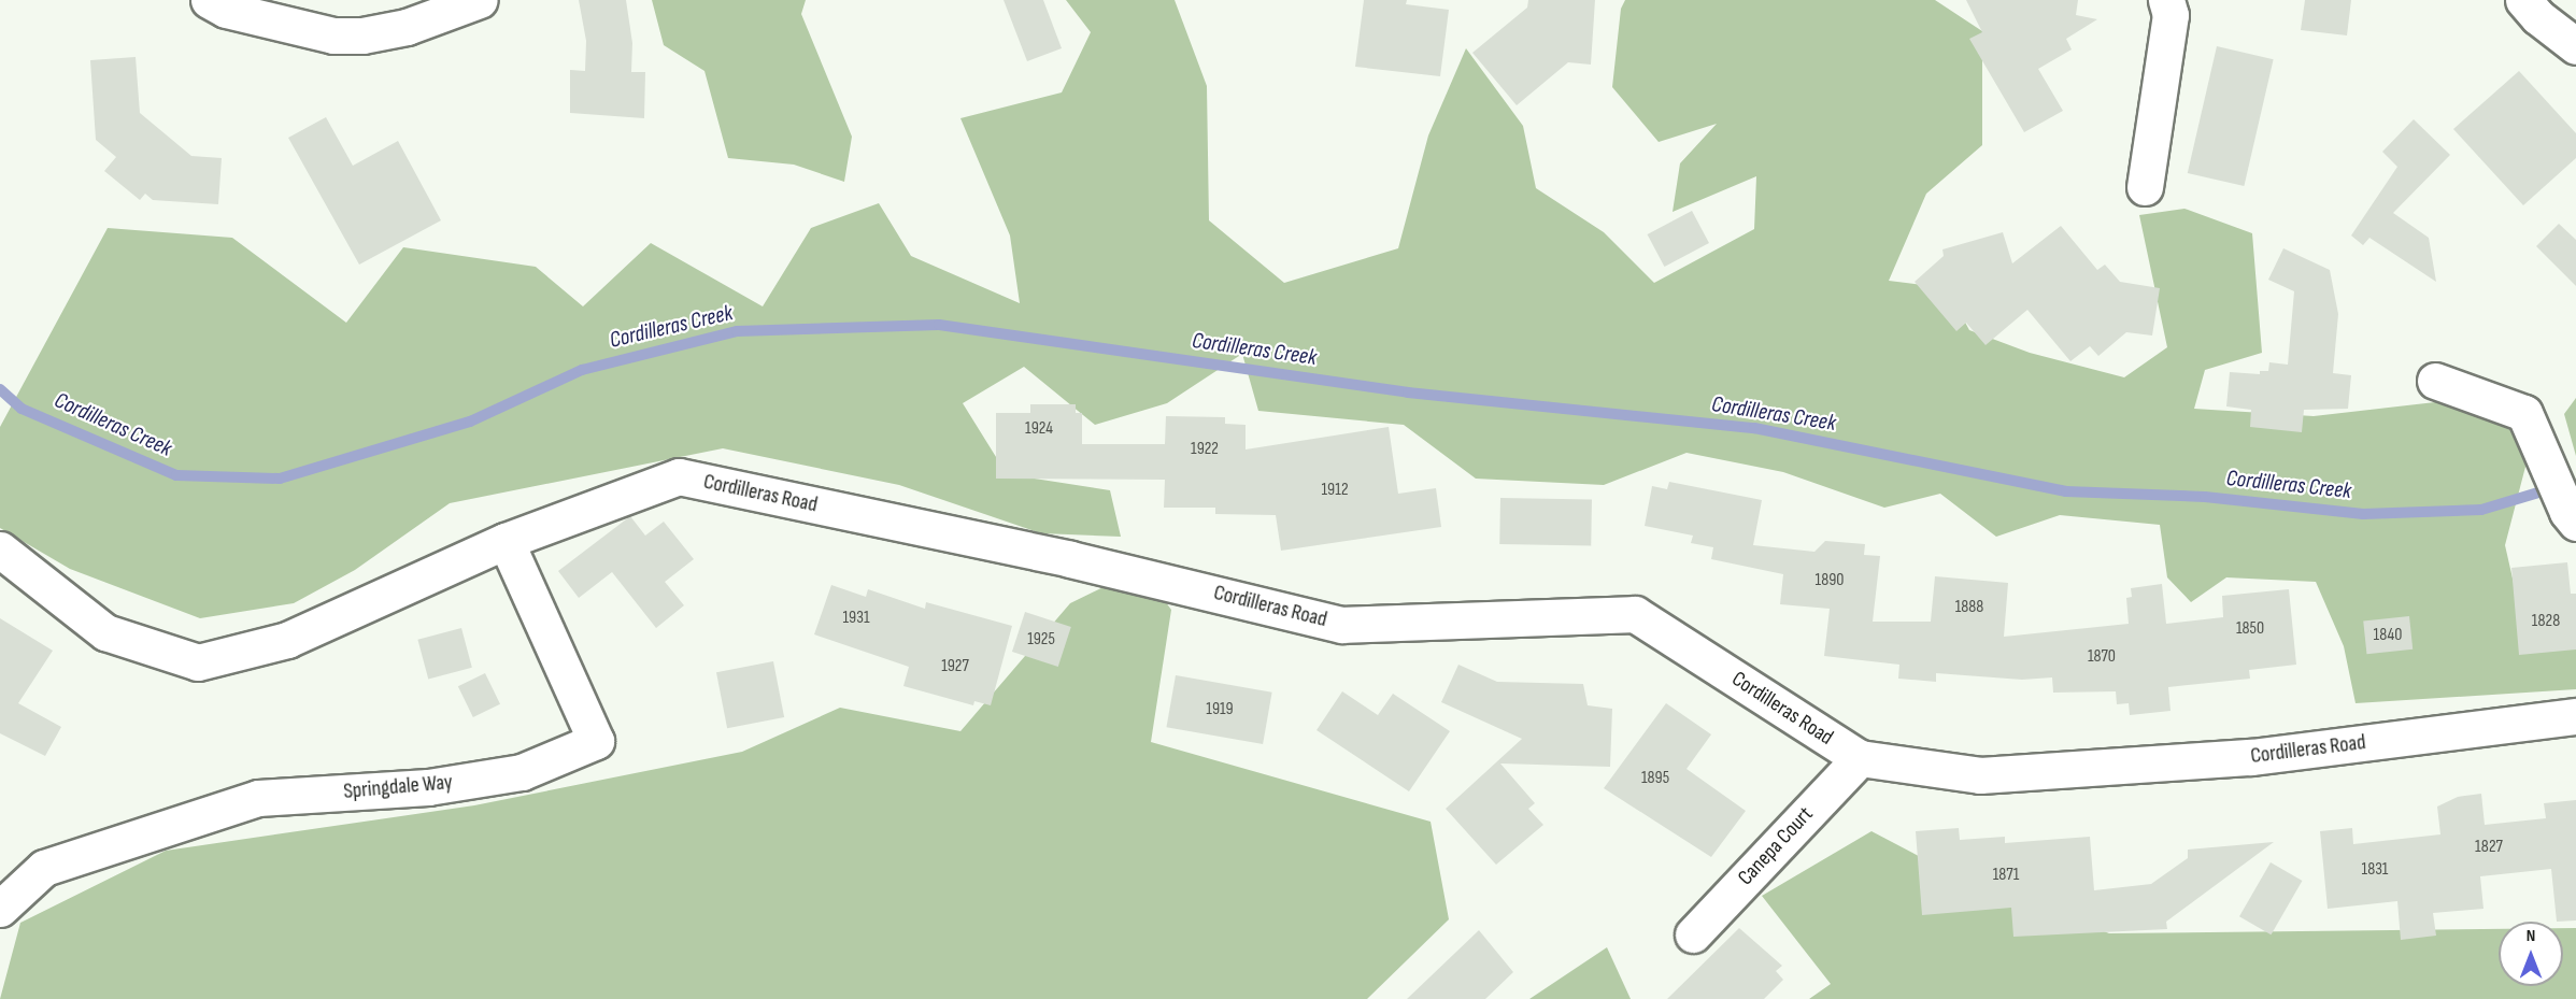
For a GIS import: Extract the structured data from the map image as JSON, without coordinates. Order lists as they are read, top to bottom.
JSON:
{
  "streets": {
    "street": ["Cordilleras Road", "Springdale Way", "Canepa Court"]
  },
  "crossings": [
    ["Cordilleras Road", "Springdale Way"],
    ["Cordilleras Road", "Canepa Court"]
  ],
  "water": ["Cordilleras Creek"],
  "house_numbers": [
    "1924",
    "1922",
    "1912",
    "1890",
    "1888",
    "1931",
    "1828",
    "1850",
    "1840",
    "1925",
    "1870",
    "1927",
    "1919",
    "1895",
    "1827",
    "1831",
    "1871"
  ],
  "north": "top"
}
